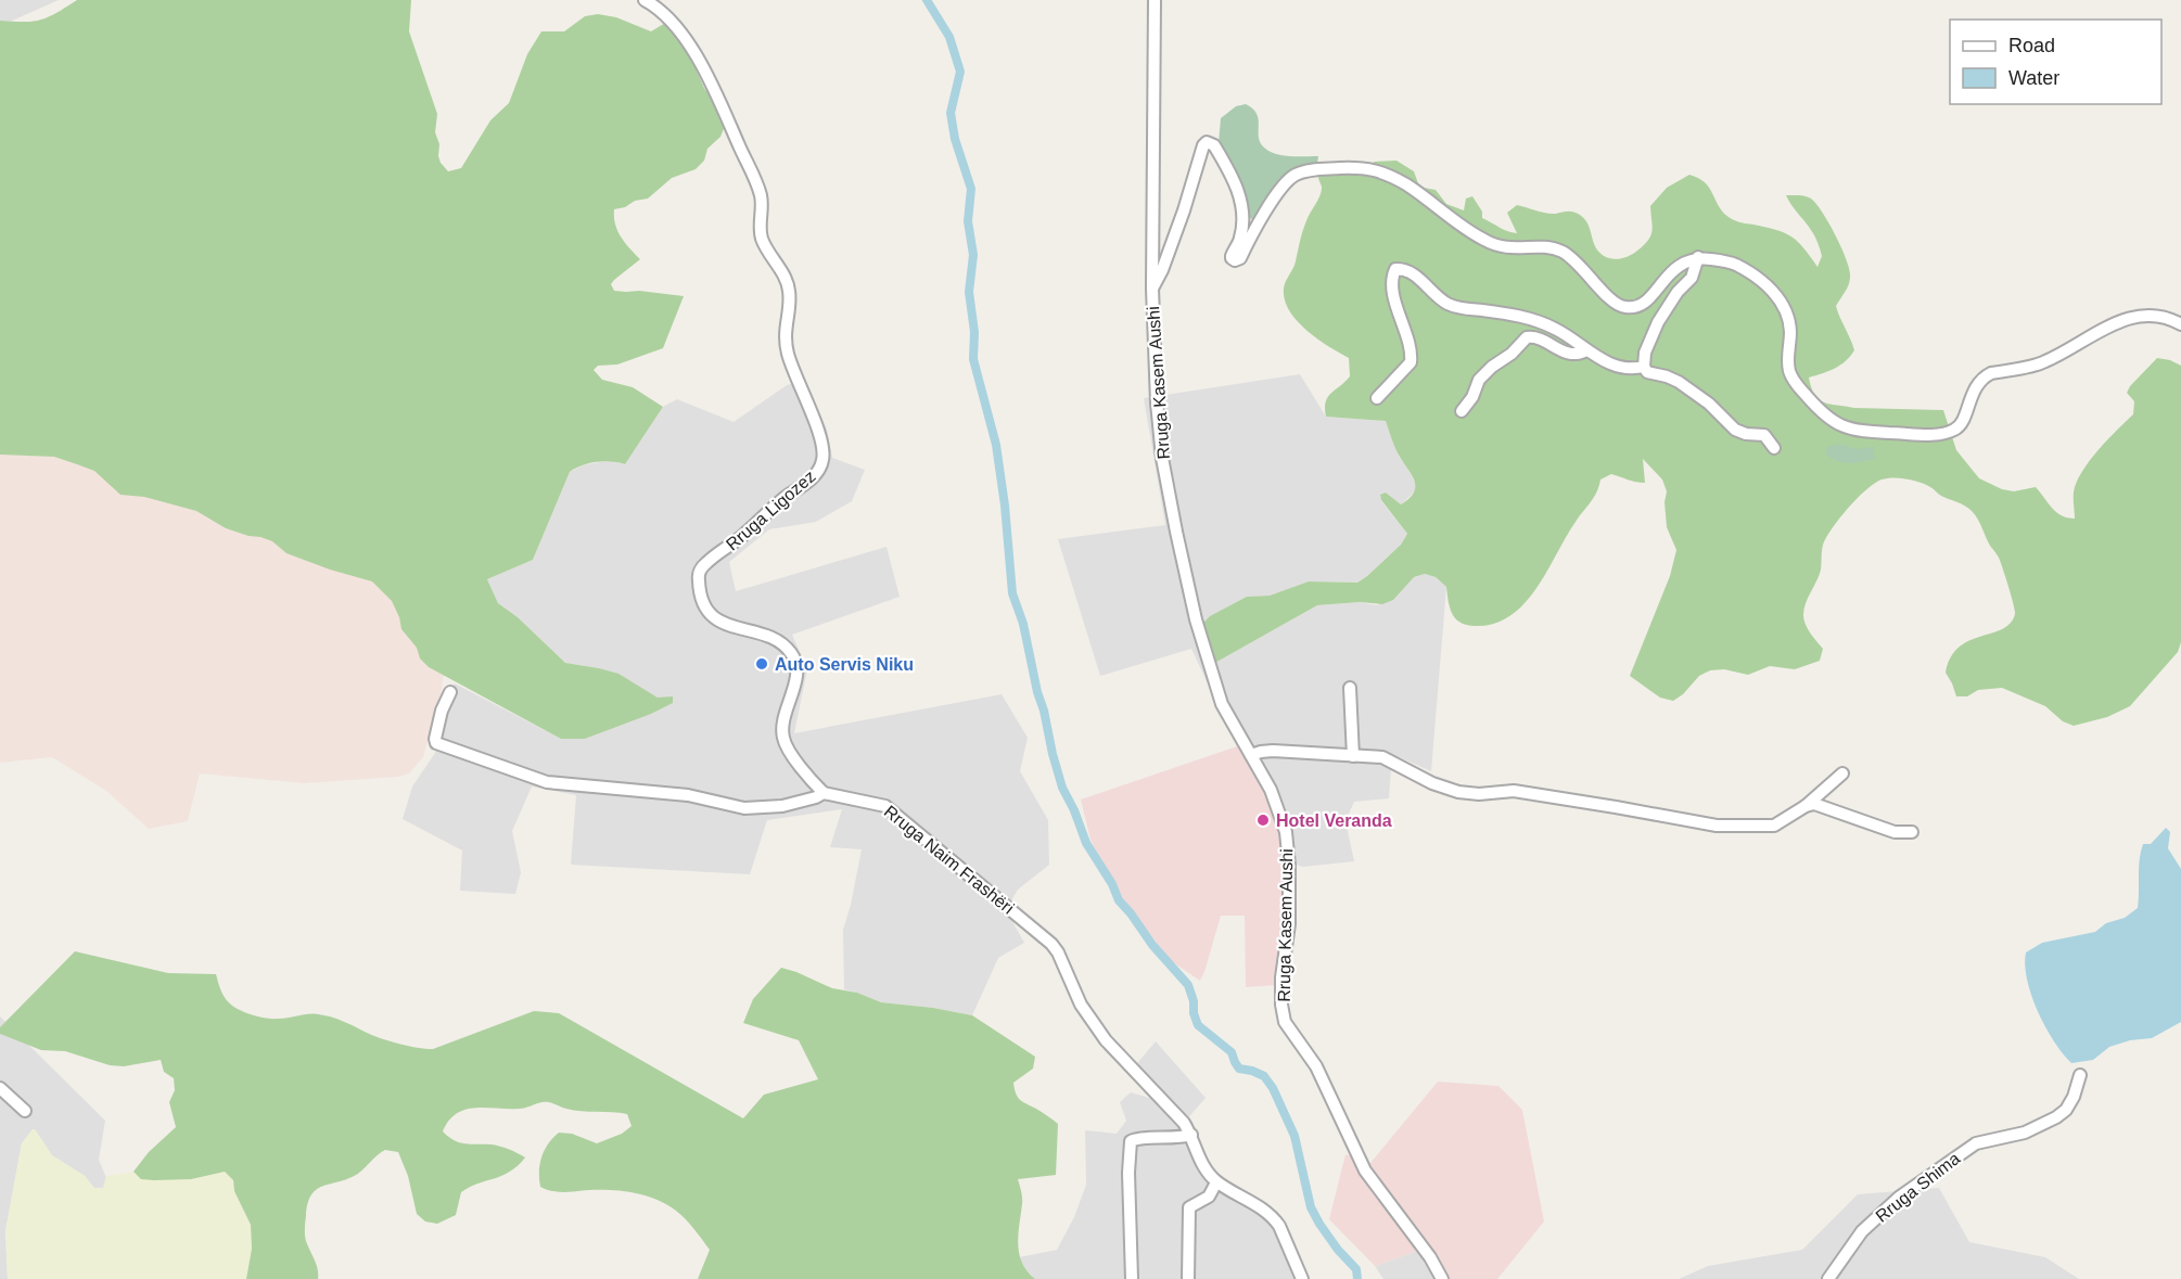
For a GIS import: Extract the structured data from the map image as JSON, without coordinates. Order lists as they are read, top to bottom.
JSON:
{
  "streets": {
    "street": [
      "Rruga Kasem Aushi",
      "Rruga Ligozez",
      "Rruga Naim Frashëri",
      "Rruga Shima"
    ]
  },
  "crossings": [
    ["Rruga Ligozez", "Rruga Naim Frashëri"]
  ],
  "places": ["Auto Servis Niku", "Hotel Veranda"],
  "legend": ["Road", "Water"]
}
